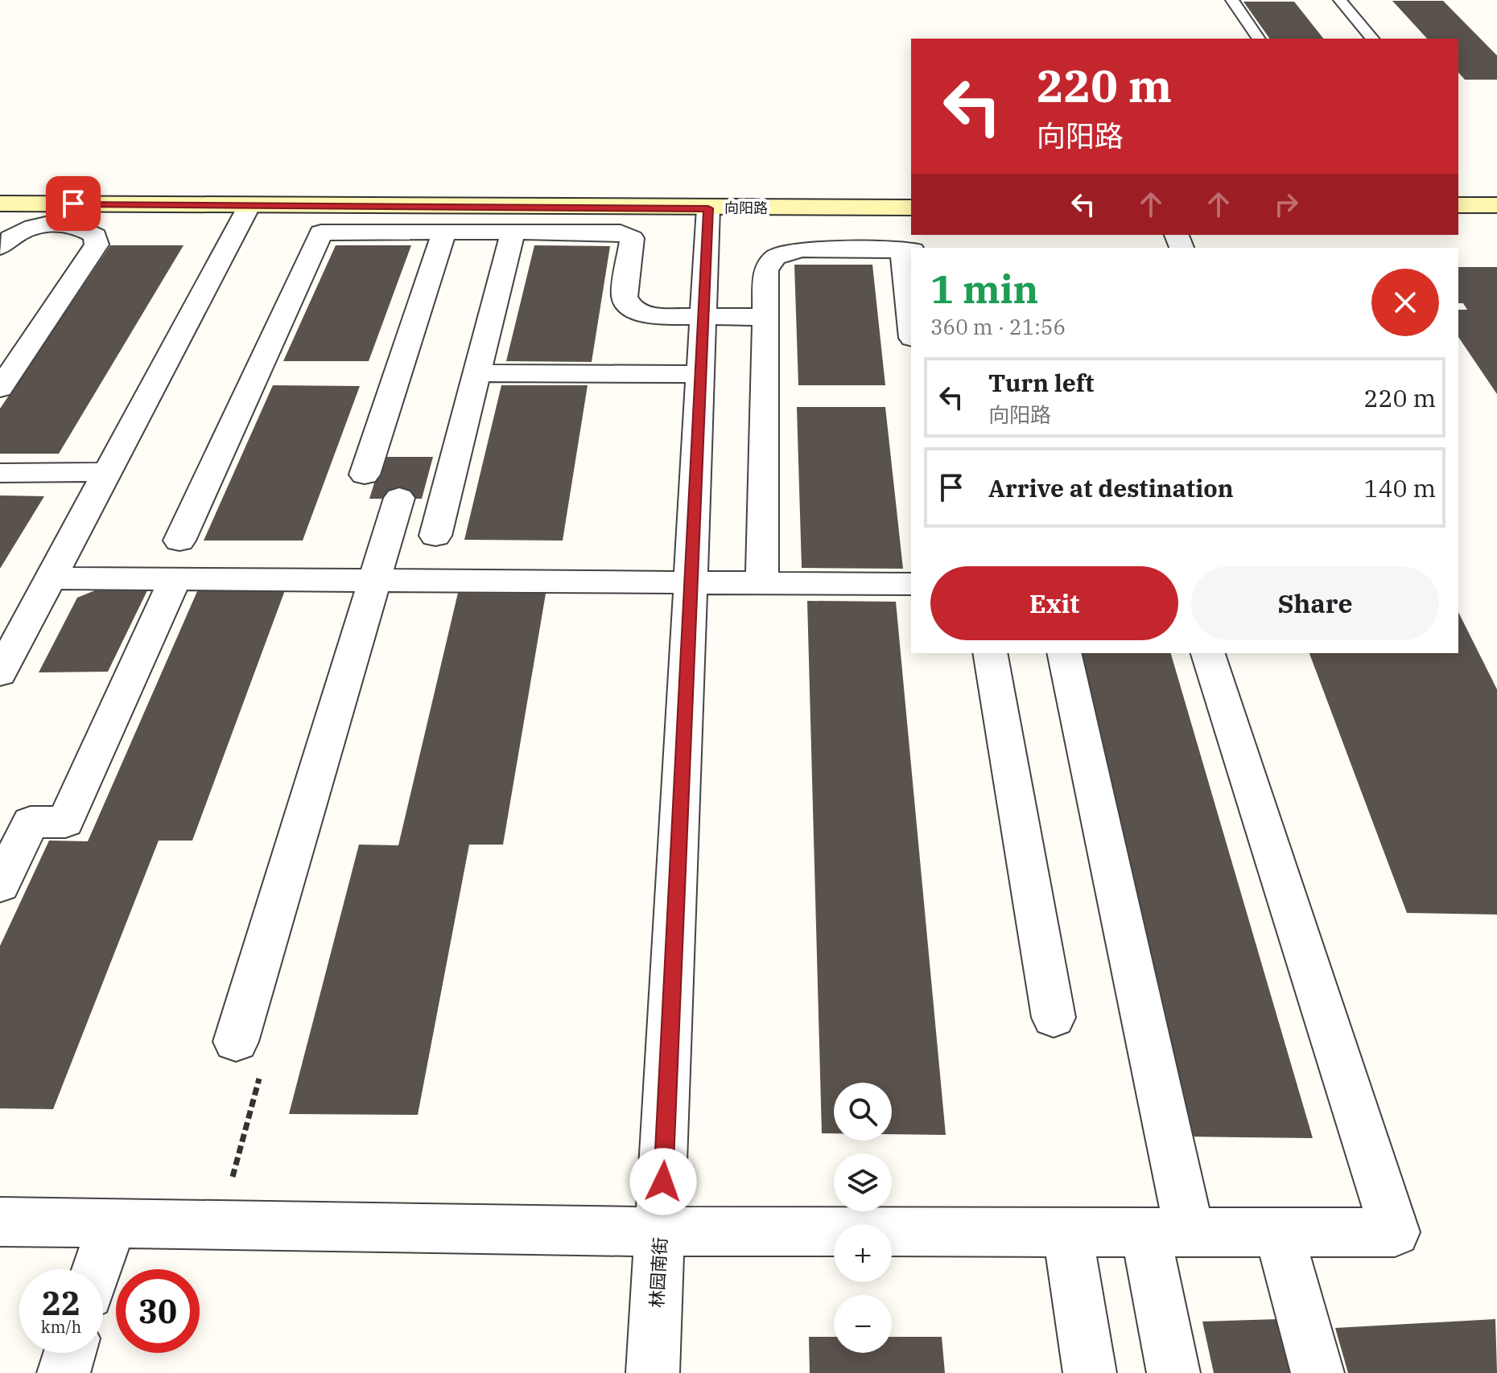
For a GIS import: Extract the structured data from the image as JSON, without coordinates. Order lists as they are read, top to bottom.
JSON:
{
  "streets": {
    "street": ["向阳路", "林园南街"]
  },
  "crossings": [
    ["向阳路", "林园南街"]
  ],
  "page": {
    "turn": ["220 m", "向阳路"],
    "heading": ["1 min", "360 m · 21:56"],
    "list": [
      {
        "name": "Turn left",
        "note": "向阳路",
        "value": "220 m"
      },
      {
        "name": "Arrive at destination",
        "value": "140 m"
      }
    ],
    "buttons": ["Exit", "Share"],
    "map_buttons": ["+", "−"],
    "speed": "22 km/h",
    "limit": "30"
  }
}
